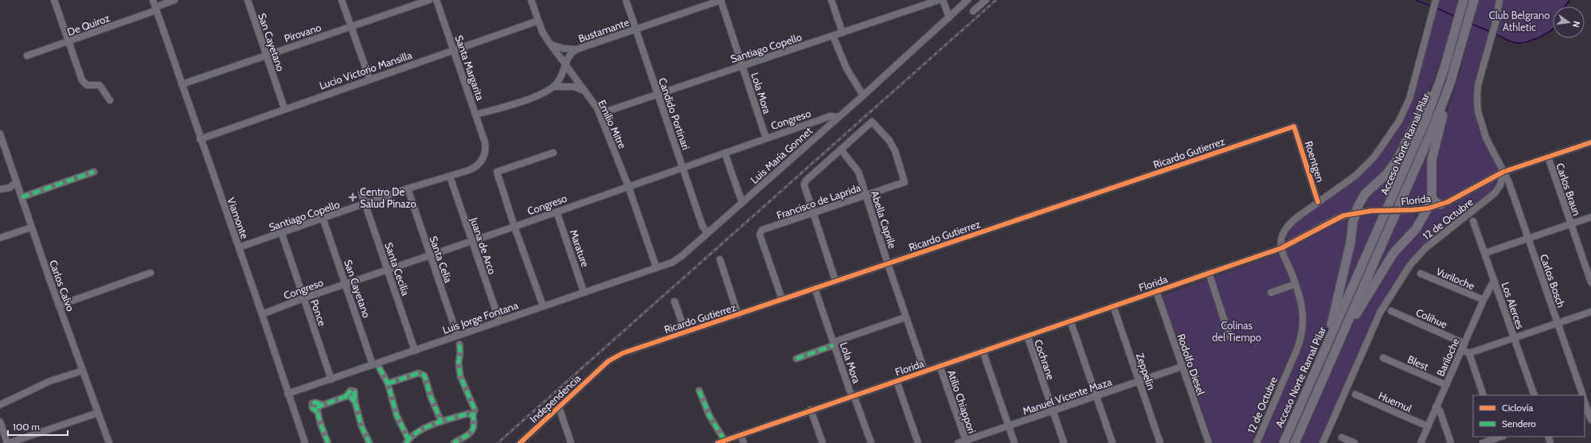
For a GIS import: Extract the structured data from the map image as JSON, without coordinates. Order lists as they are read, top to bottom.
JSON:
{
  "streets": {
    "highway": ["Acceso Norte Ramal Pilar"],
    "street": [
      "De Quiroz",
      "Bustamante",
      "Pirovano",
      "San Cayetano",
      "Santiago Copello",
      "Santa Margarita",
      "Lucio Victorio Mansilla",
      "Lola Mora",
      "Candido Portinari",
      "Congreso",
      "Emilio Mitre",
      "Ricardo Gutierrez",
      "Luis María Gonnet",
      "Roentgen",
      "Carlos Braun",
      "Florida",
      "Francisco de Laprida",
      "Viamonte",
      "12 de Octubre",
      "Abella Caprile",
      "Juana de Arco",
      "Marature",
      "Santa Celia",
      "Santa Cecilia",
      "Vuriloche",
      "Carlos Bosch",
      "Carlos Calvo",
      "Los Alerces",
      "Ponce",
      "Luis Jorge Fontana",
      "Colihue",
      "Bariloche",
      "Cochrane",
      "Blest",
      "Rodolfo Diesel",
      "Zeppelin",
      "Manuel Vicente Maza",
      "Independencia",
      "Atilio Chiappori",
      "Huemul"
    ]
  },
  "crossings": [
    ["De Quiroz", "Viamonte"],
    ["Bustamante", "Santa Margarita"],
    ["Bustamante", "Lola Mora"],
    ["Bustamante", "Candido Portinari"],
    ["Bustamante", "Emilio Mitre"],
    ["Pirovano", "San Cayetano"],
    ["Pirovano", "Viamonte"],
    ["San Cayetano", "Santiago Copello"],
    ["San Cayetano", "Lucio Victorio Mansilla"],
    ["San Cayetano", "Congreso"],
    ["San Cayetano", "Luis Jorge Fontana"],
    ["Santiago Copello", "Santa Margarita"],
    ["Santiago Copello", "Lola Mora"],
    ["Santiago Copello", "Candido Portinari"],
    ["Santiago Copello", "Emilio Mitre"],
    ["Santiago Copello", "Viamonte"],
    ["Santiago Copello", "Juana de Arco"],
    ["Santiago Copello", "Santa Celia"],
    ["Santiago Copello", "Santa Cecilia"],
    ["Santiago Copello", "Ponce"],
    ["Santa Margarita", "Lucio Victorio Mansilla"],
    ["Lucio Victorio Mansilla", "Emilio Mitre"],
    ["Lucio Victorio Mansilla", "Viamonte"],
    ["Lola Mora", "Congreso"],
    ["Lola Mora", "Ricardo Gutierrez"],
    ["Lola Mora", "Florida"],
    ["Candido Portinari", "Congreso"],
    ["Candido Portinari", "Luis María Gonnet"],
    ["Congreso", "Emilio Mitre"],
    ["Congreso", "Luis María Gonnet"],
    ["Congreso", "Viamonte"],
    ["Congreso", "Juana de Arco"],
    ["Congreso", "Marature"],
    ["Congreso", "Santa Celia"],
    ["Congreso", "Santa Cecilia"],
    ["Congreso", "Ponce"],
    ["Emilio Mitre", "Luis Jorge Fontana"],
    ["Ricardo Gutierrez", "Roentgen"],
    ["Ricardo Gutierrez", "Francisco de Laprida"],
    ["Ricardo Gutierrez", "Abella Caprile"],
    ["Ricardo Gutierrez", "Independencia"],
    ["Luis María Gonnet", "Luis Jorge Fontana"],
    ["Carlos Braun", "Florida"],
    ["Florida", "12 de Octubre"],
    ["Florida", "Abella Caprile"],
    ["Florida", "Carlos Bosch"],
    ["Florida", "Cochrane"],
    ["Florida", "Rodolfo Diesel"],
    ["Florida", "Zeppelin"],
    ["Florida", "Atilio Chiappori"],
    ["Francisco de Laprida", "Abella Caprile"],
    ["Viamonte", "Luis Jorge Fontana"],
    ["12 de Octubre", "Carlos Bosch"],
    ["Juana de Arco", "Luis Jorge Fontana"],
    ["Marature", "Luis Jorge Fontana"],
    ["Santa Celia", "Luis Jorge Fontana"],
    ["Santa Cecilia", "Luis Jorge Fontana"],
    ["Vuriloche", "Bariloche"],
    ["Los Alerces", "Bariloche"],
    ["Ponce", "Luis Jorge Fontana"],
    ["Colihue", "Bariloche"],
    ["Bariloche", "Blest"],
    ["Bariloche", "Huemul"],
    ["Cochrane", "Manuel Vicente Maza"],
    ["Rodolfo Diesel", "Manuel Vicente Maza"],
    ["Zeppelin", "Manuel Vicente Maza"],
    ["Manuel Vicente Maza", "Atilio Chiappori"]
  ],
  "parks": ["Club Belgrano Athletic", "Colinas del Tiempo"],
  "places": {
    "health": ["Centro De Salud Pinazo"]
  },
  "legend": ["Ciclovía", "Sendero"],
  "scale_bar": "100 m",
  "north": "right"
}
